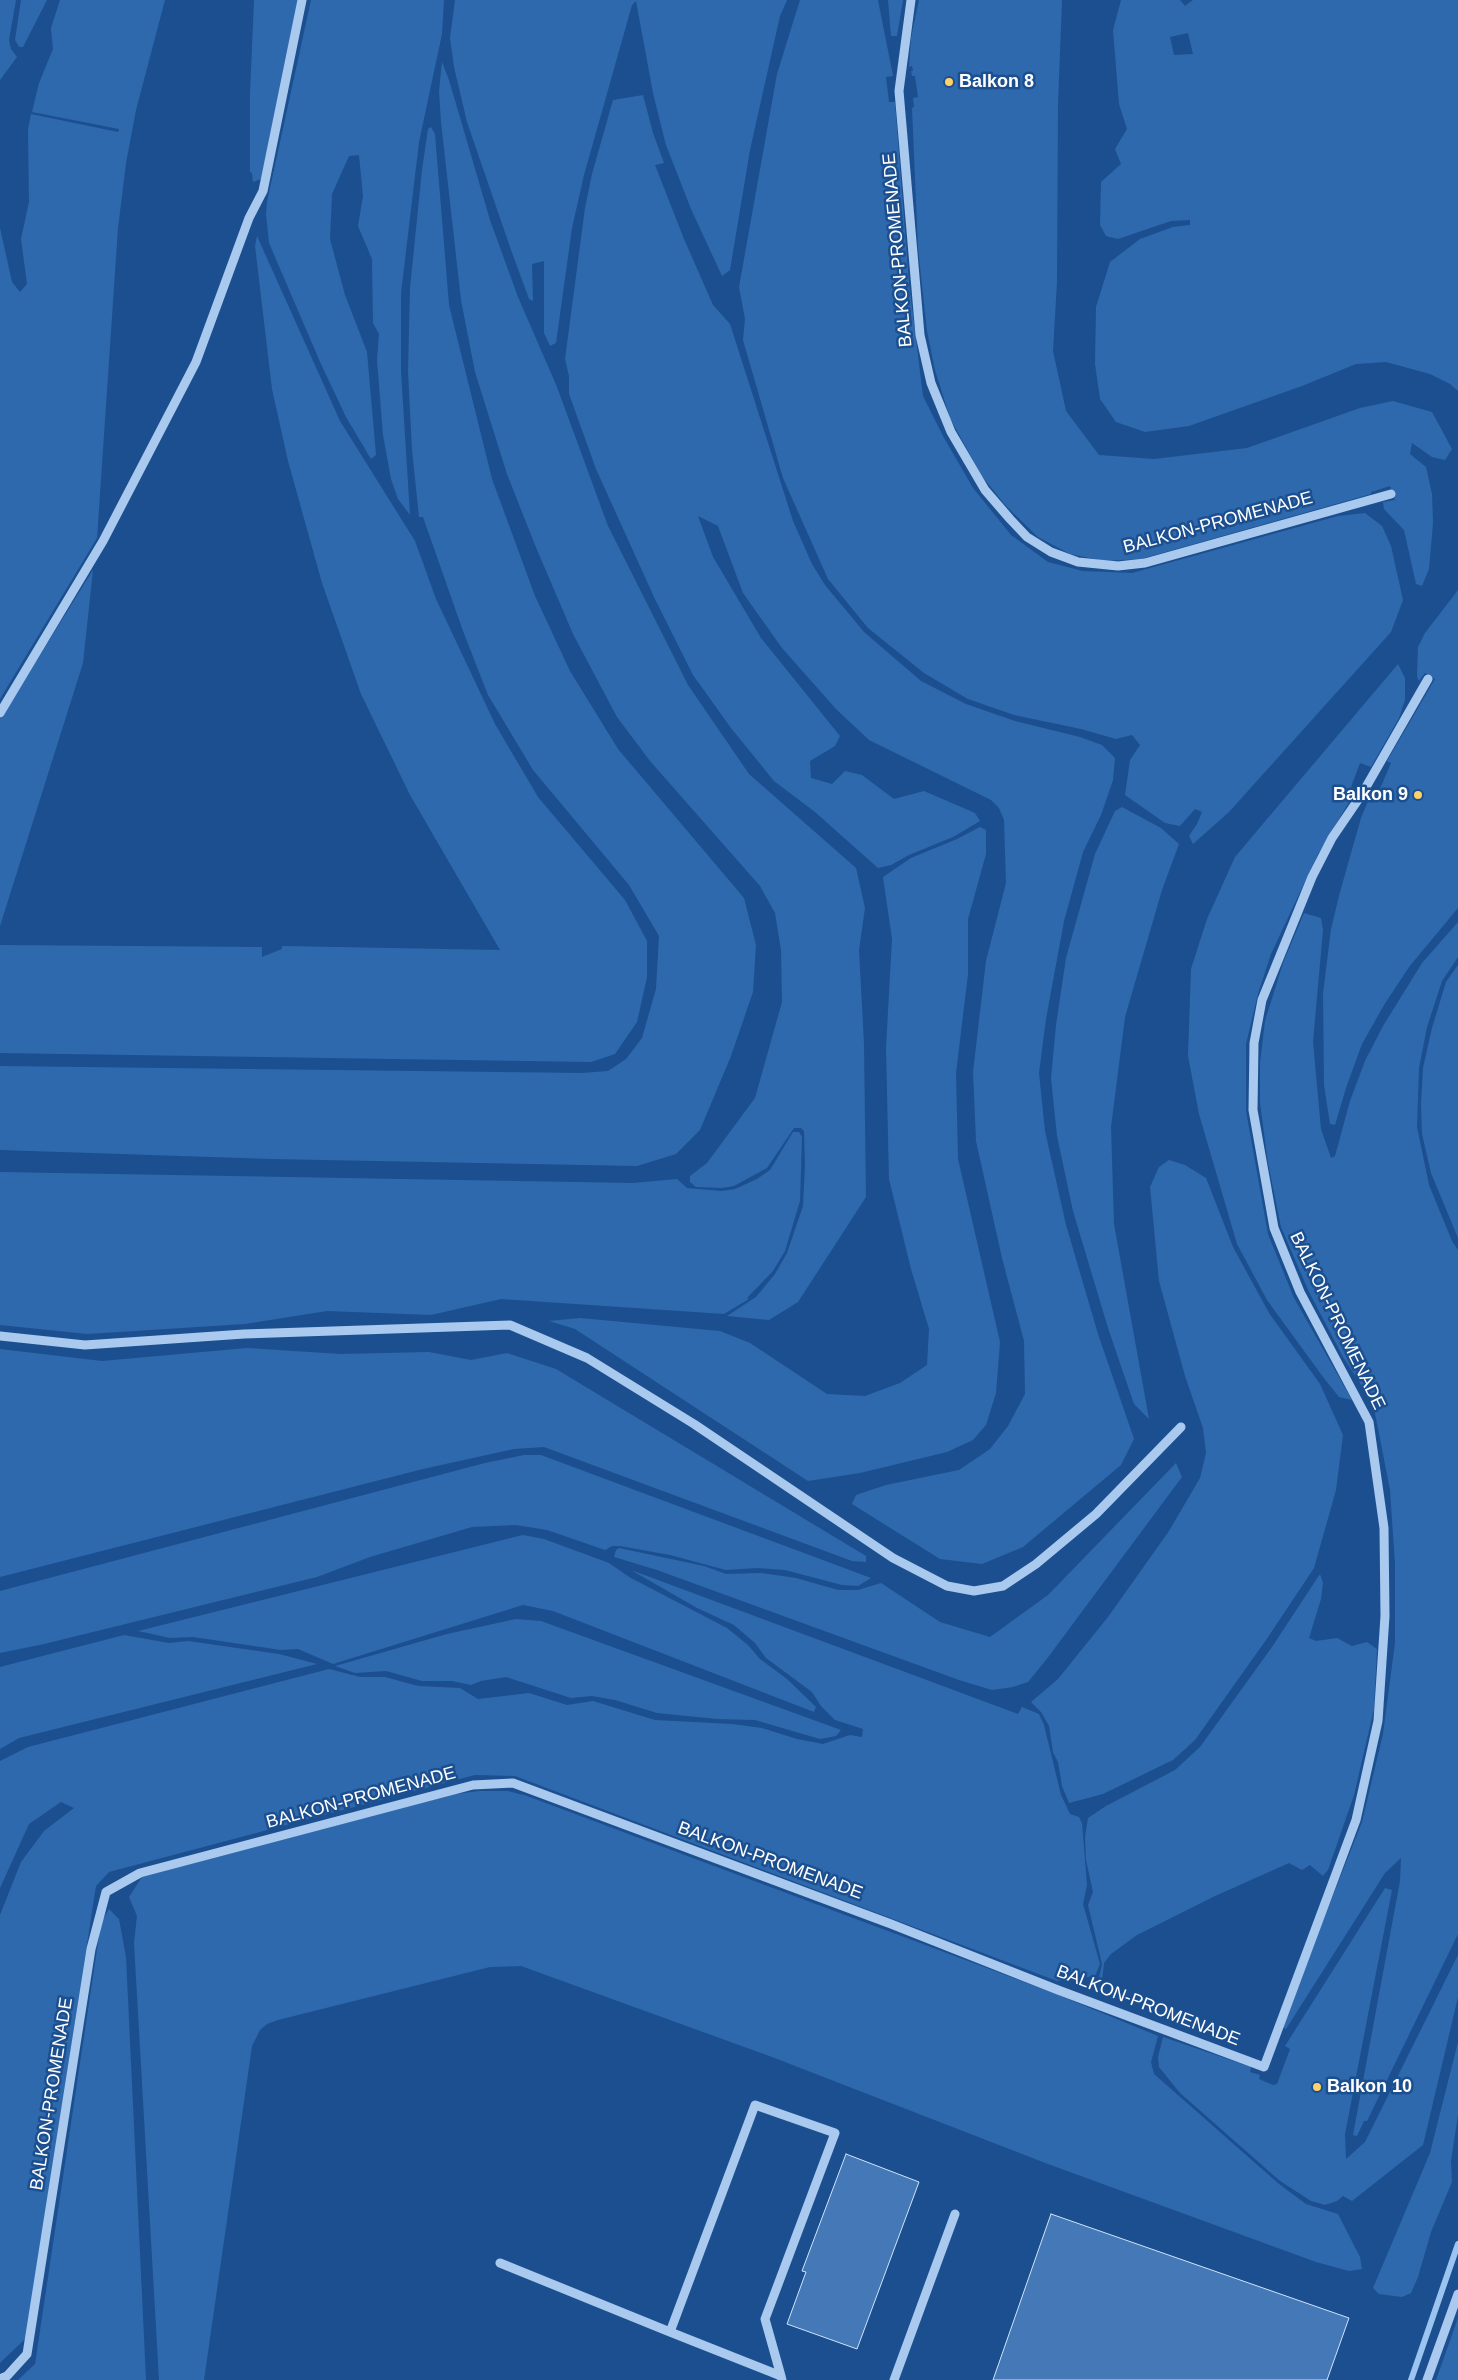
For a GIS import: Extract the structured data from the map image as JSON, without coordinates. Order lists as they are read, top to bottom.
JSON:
{
  "streets": {
    "lane": ["BALKON-PROMENADE"]
  },
  "places": ["Balkon 8", "Balkon 9", "Balkon 10"]
}
